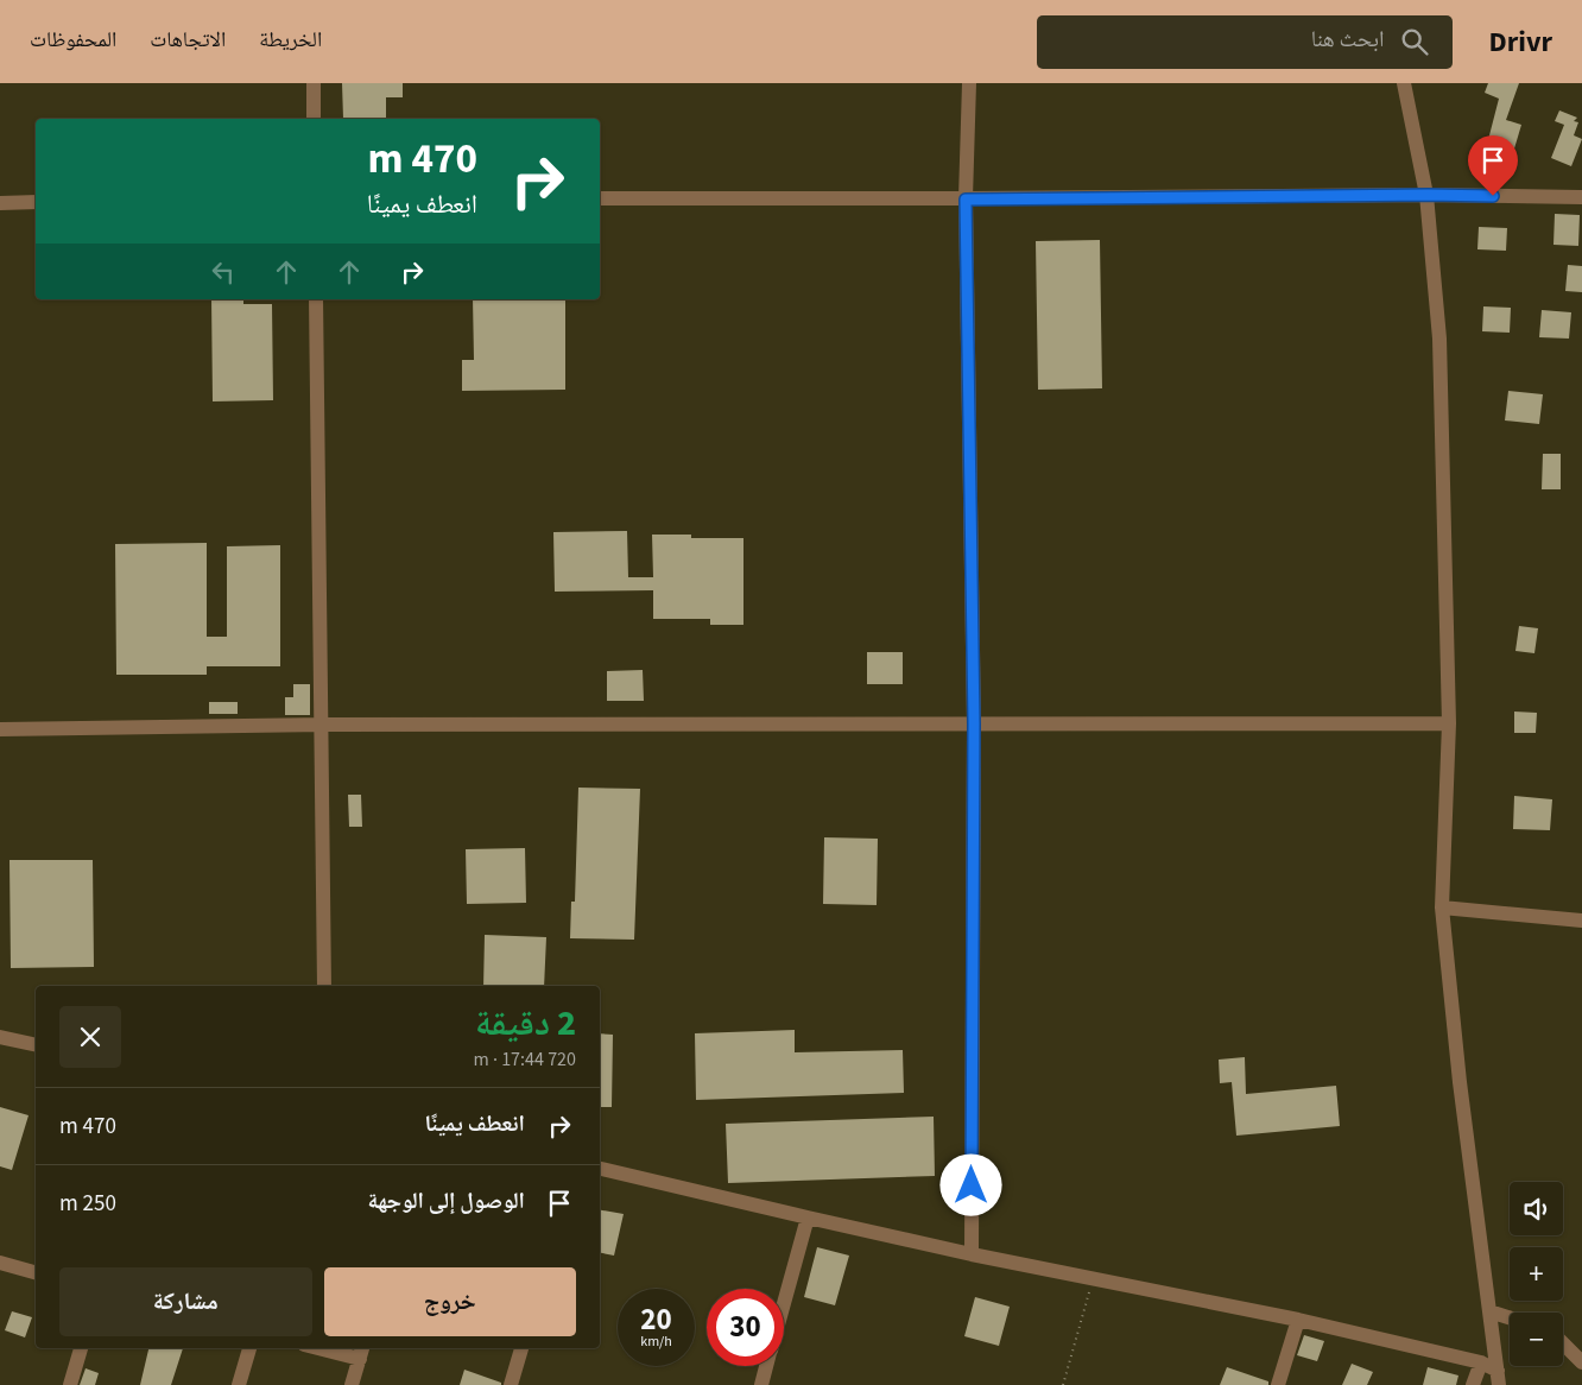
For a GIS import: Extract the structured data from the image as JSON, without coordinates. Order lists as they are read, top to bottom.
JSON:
{
  "page": {
    "header": "Drivr",
    "search": "ابحث هنا",
    "nav": ["الخريطة", "الاتجاهات", "المحفوظات"],
    "turn": ["470 m", "انعطف يمينًا"],
    "heading": ["2 دقيقة", "720 m · 17:44"],
    "list": [
      {
        "name": "انعطف يمينًا",
        "value": "470 m"
      },
      {
        "name": "الوصول إلى الوجهة",
        "value": "250 m"
      }
    ],
    "map_buttons": ["+", "−"],
    "buttons": ["خروج", "مشاركة"],
    "speed": "20 km/h",
    "limit": "30"
  }
}
